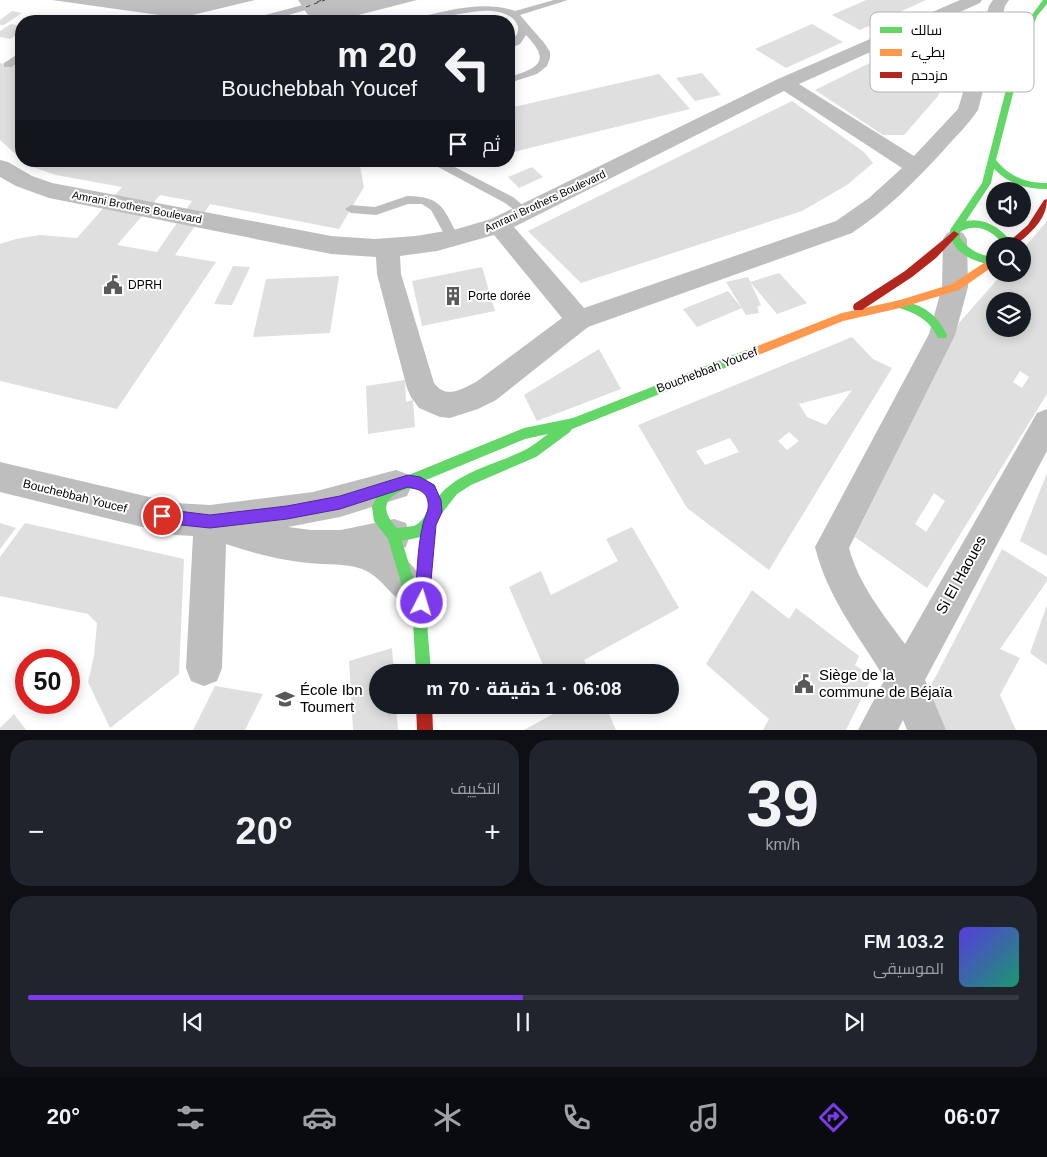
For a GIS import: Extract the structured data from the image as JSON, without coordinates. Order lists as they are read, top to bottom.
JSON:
{
  "streets": {
    "main road": ["Bouchebbah Youcef"],
    "street": ["Amrani Brothers Boulevard", "Si El Haoues"]
  },
  "places": {
    "public building": ["DPRH", "Siège de la commune de Béjaïa"],
    "building": ["Porte dorée"],
    "school or university": ["École Ibn Toumert"]
  },
  "legend": ["سالك", "بطيء", "مزدحم"],
  "page": {
    "turn": ["20 m", "Bouchebbah Youcef"],
    "then": "ثم",
    "limit": "50",
    "trip": "06:08 · 1 دقيقة · 70 m",
    "tile": [
      ["39", "km/h"],
      "التكييف"
    ],
    "heat": ["−", "20°", "+"],
    "song": ["103.2 FM", "الموسيقى"],
    "tabs": ["06:07", "20°"]
  }
}
